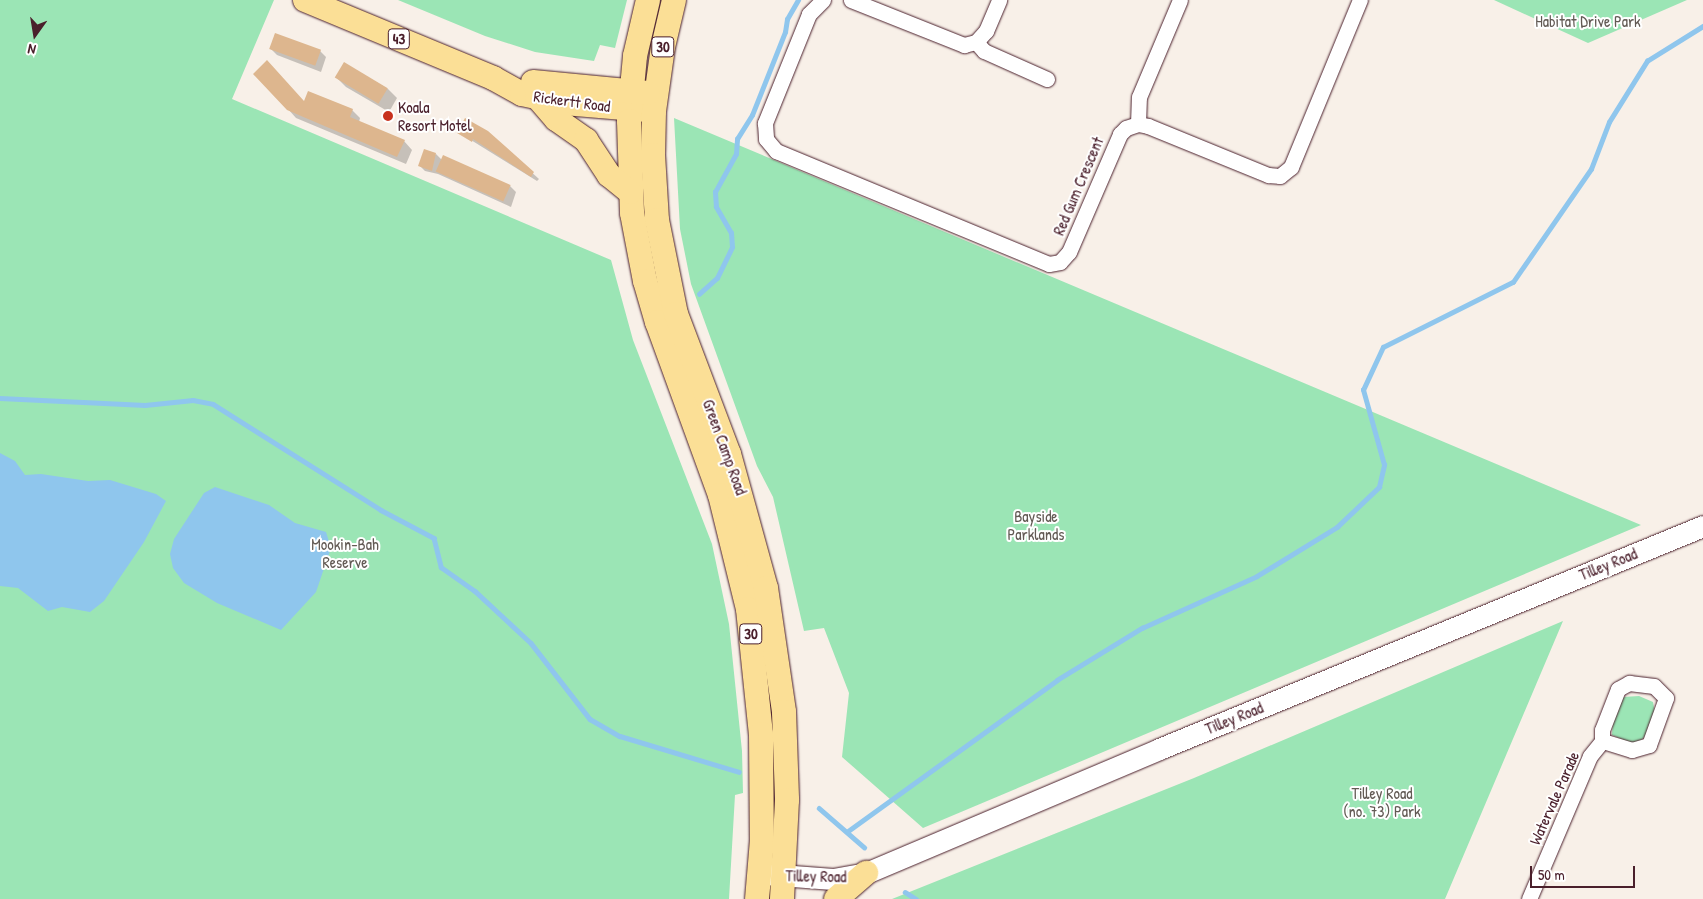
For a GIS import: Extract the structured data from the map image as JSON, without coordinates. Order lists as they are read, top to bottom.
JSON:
{
  "streets": {
    "main road": [
      "43",
      "30",
      "Rickertt Road",
      "Green Camp Road",
      "Tilley Road"
    ],
    "street": ["Red Gum Crescent", "Watervale Parade"]
  },
  "crossings": [
    ["43", "Rickertt Road"],
    ["43", "Green Camp Road"],
    ["Rickertt Road", "Green Camp Road"],
    ["Green Camp Road", "Tilley Road"]
  ],
  "parks": [
    "Habitat Drive Park",
    "Bayside Parklands",
    "Mookin-Bah Reserve",
    "Tilley Road (no. 73) Park"
  ],
  "places": ["Koala Resort Motel"],
  "scale_bar": "50 m",
  "north": "bottom"
}
